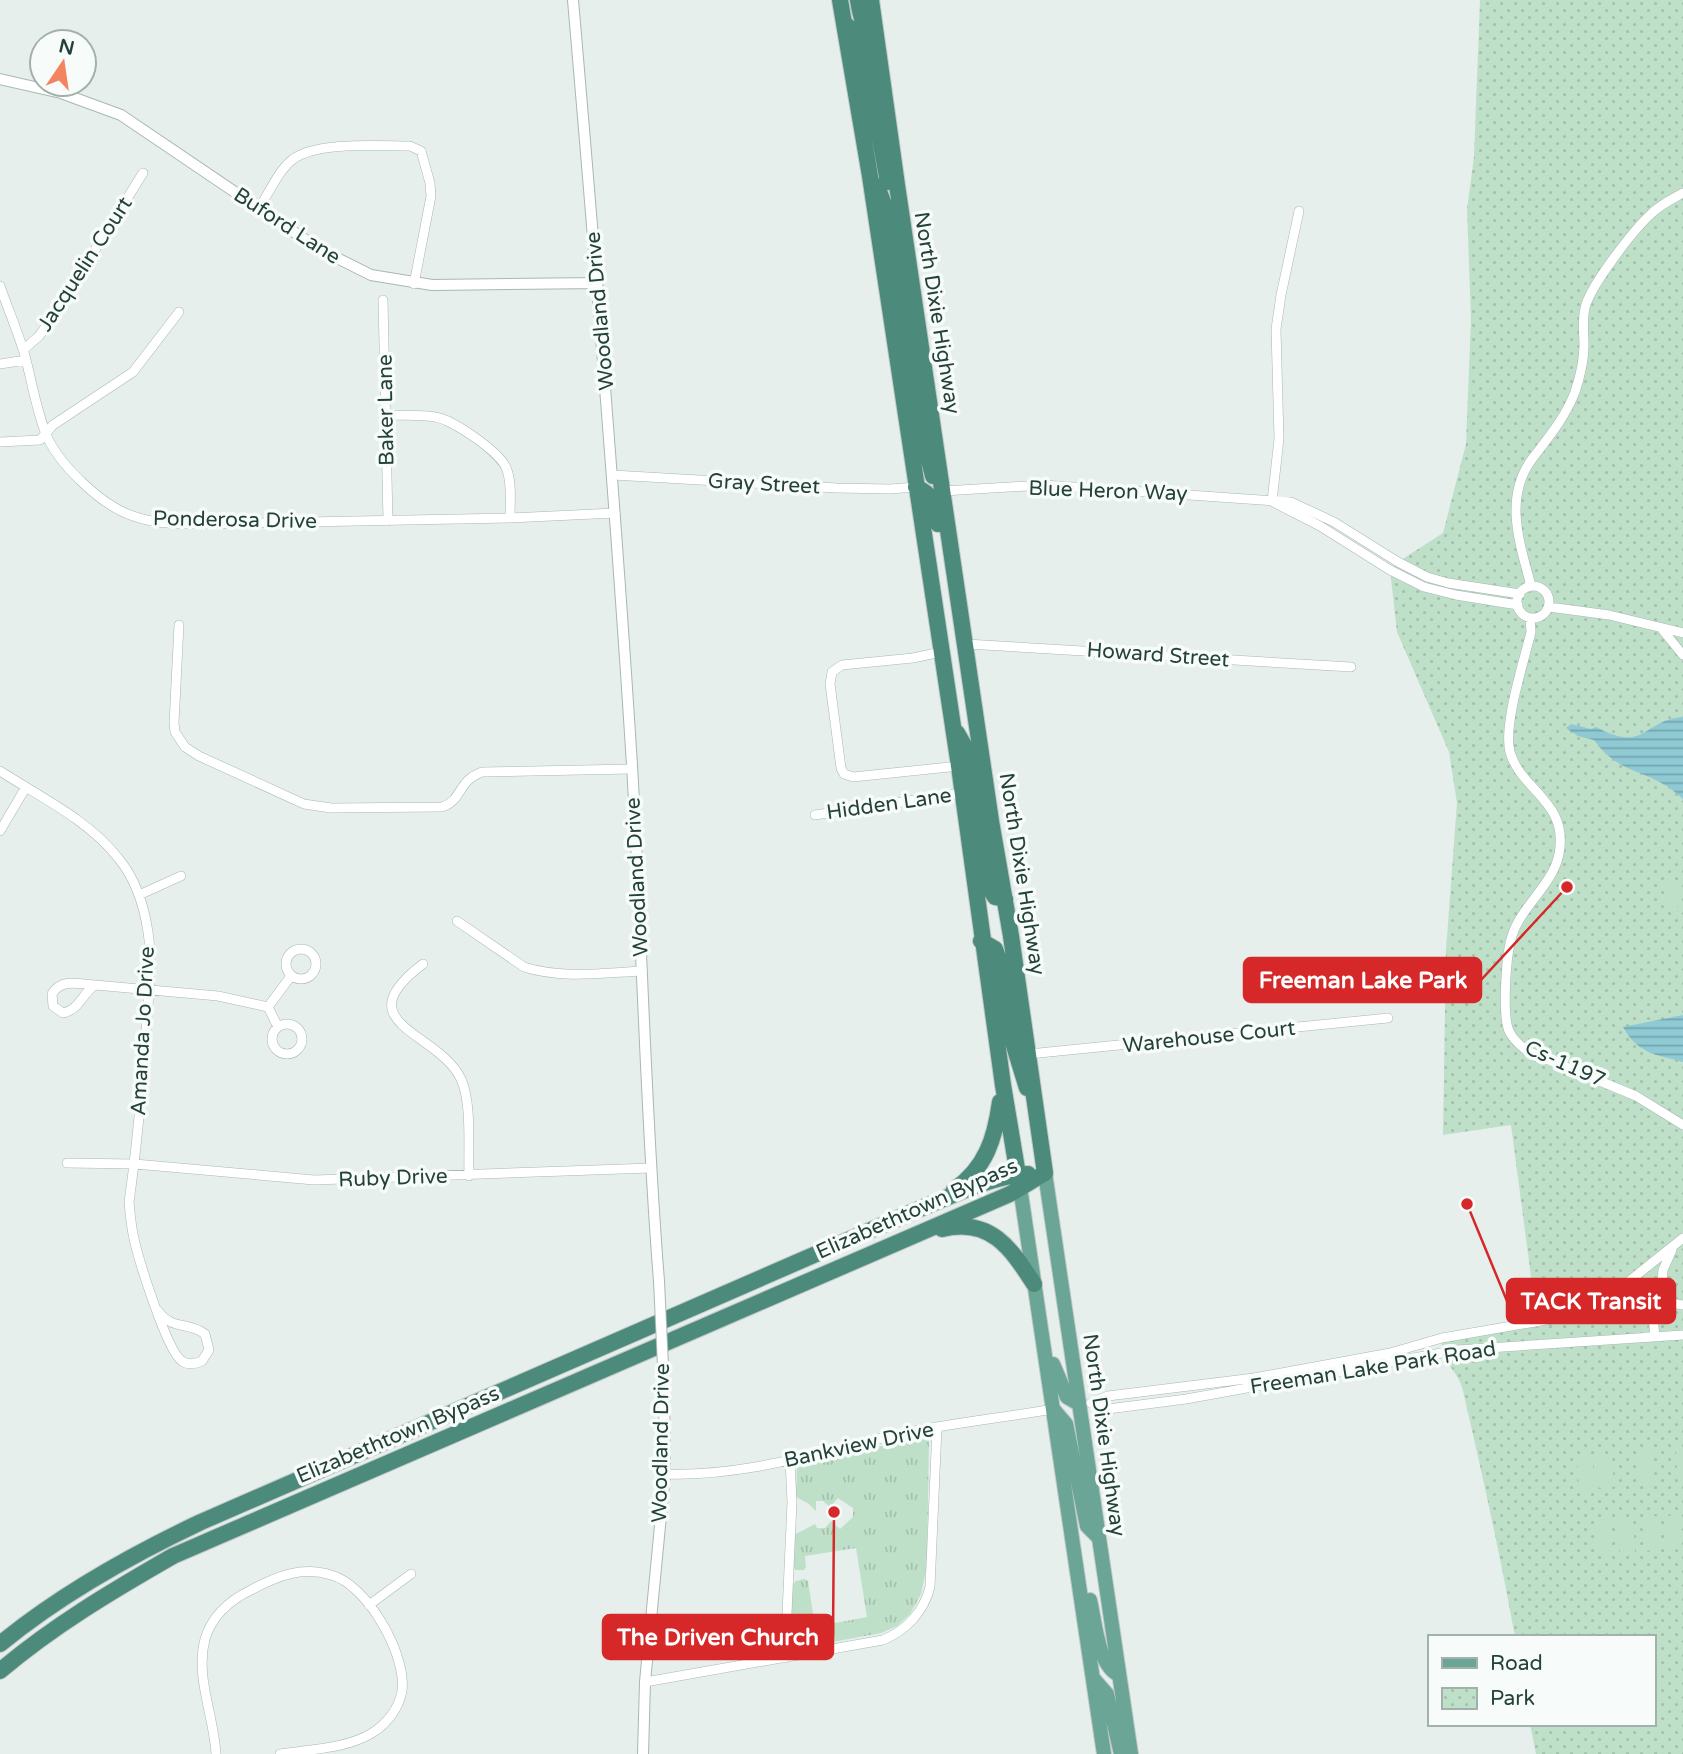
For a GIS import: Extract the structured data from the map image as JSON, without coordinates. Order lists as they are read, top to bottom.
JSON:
{
  "streets": {
    "highway": ["North Dixie Highway", "Elizabethtown Bypass"],
    "street": [
      "Buford Lane",
      "Jacquelin Court",
      "Woodland Drive",
      "Baker Lane",
      "Gray Street",
      "Blue Heron Way",
      "Ponderosa Drive",
      "Howard Street",
      "Hidden Lane",
      "Amanda Jo Drive",
      "Warehouse Court",
      "Cs-1197",
      "Ruby Drive",
      "Freeman Lake Park Road",
      "Bankview Drive"
    ]
  },
  "crossings": [
    ["Buford Lane", "Woodland Drive"],
    ["Jacquelin Court", "Ponderosa Drive"],
    ["Woodland Drive", "Gray Street"],
    ["Woodland Drive", "Ponderosa Drive"],
    ["Woodland Drive", "Ruby Drive"],
    ["Woodland Drive", "Bankview Drive"],
    ["North Dixie Highway", "Blue Heron Way"],
    ["North Dixie Highway", "Howard Street"],
    ["North Dixie Highway", "Warehouse Court"],
    ["North Dixie Highway", "Elizabethtown Bypass"],
    ["North Dixie Highway", "Freeman Lake Park Road"],
    ["Baker Lane", "Ponderosa Drive"],
    ["Blue Heron Way", "Cs-1197"],
    ["Amanda Jo Drive", "Ruby Drive"]
  ],
  "places": ["Freeman Lake Park", "TACK Transit", "The Driven Church"],
  "legend": ["Road", "Park"],
  "north": "top"
}
